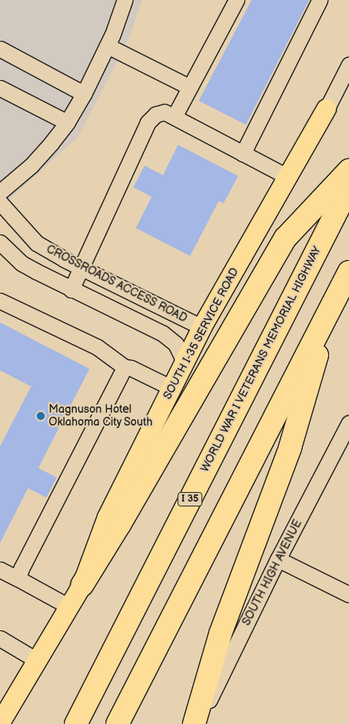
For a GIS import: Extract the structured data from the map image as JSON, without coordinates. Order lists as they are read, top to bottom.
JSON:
{
  "streets": {
    "highway": ["WORLD WAR I VETERANS MEMORIAL HIGHWAY", "I 35"],
    "main road": ["SOUTH I-35 SERVICE ROAD"],
    "street": ["CROSSROADS ACCESS ROAD", "SOUTH HIGH AVENUE"]
  },
  "crossings": [
    ["CROSSROADS ACCESS ROAD", "SOUTH I-35 SERVICE ROAD"]
  ],
  "places": ["Magnuson Hotel Oklahoma City South"]
}
